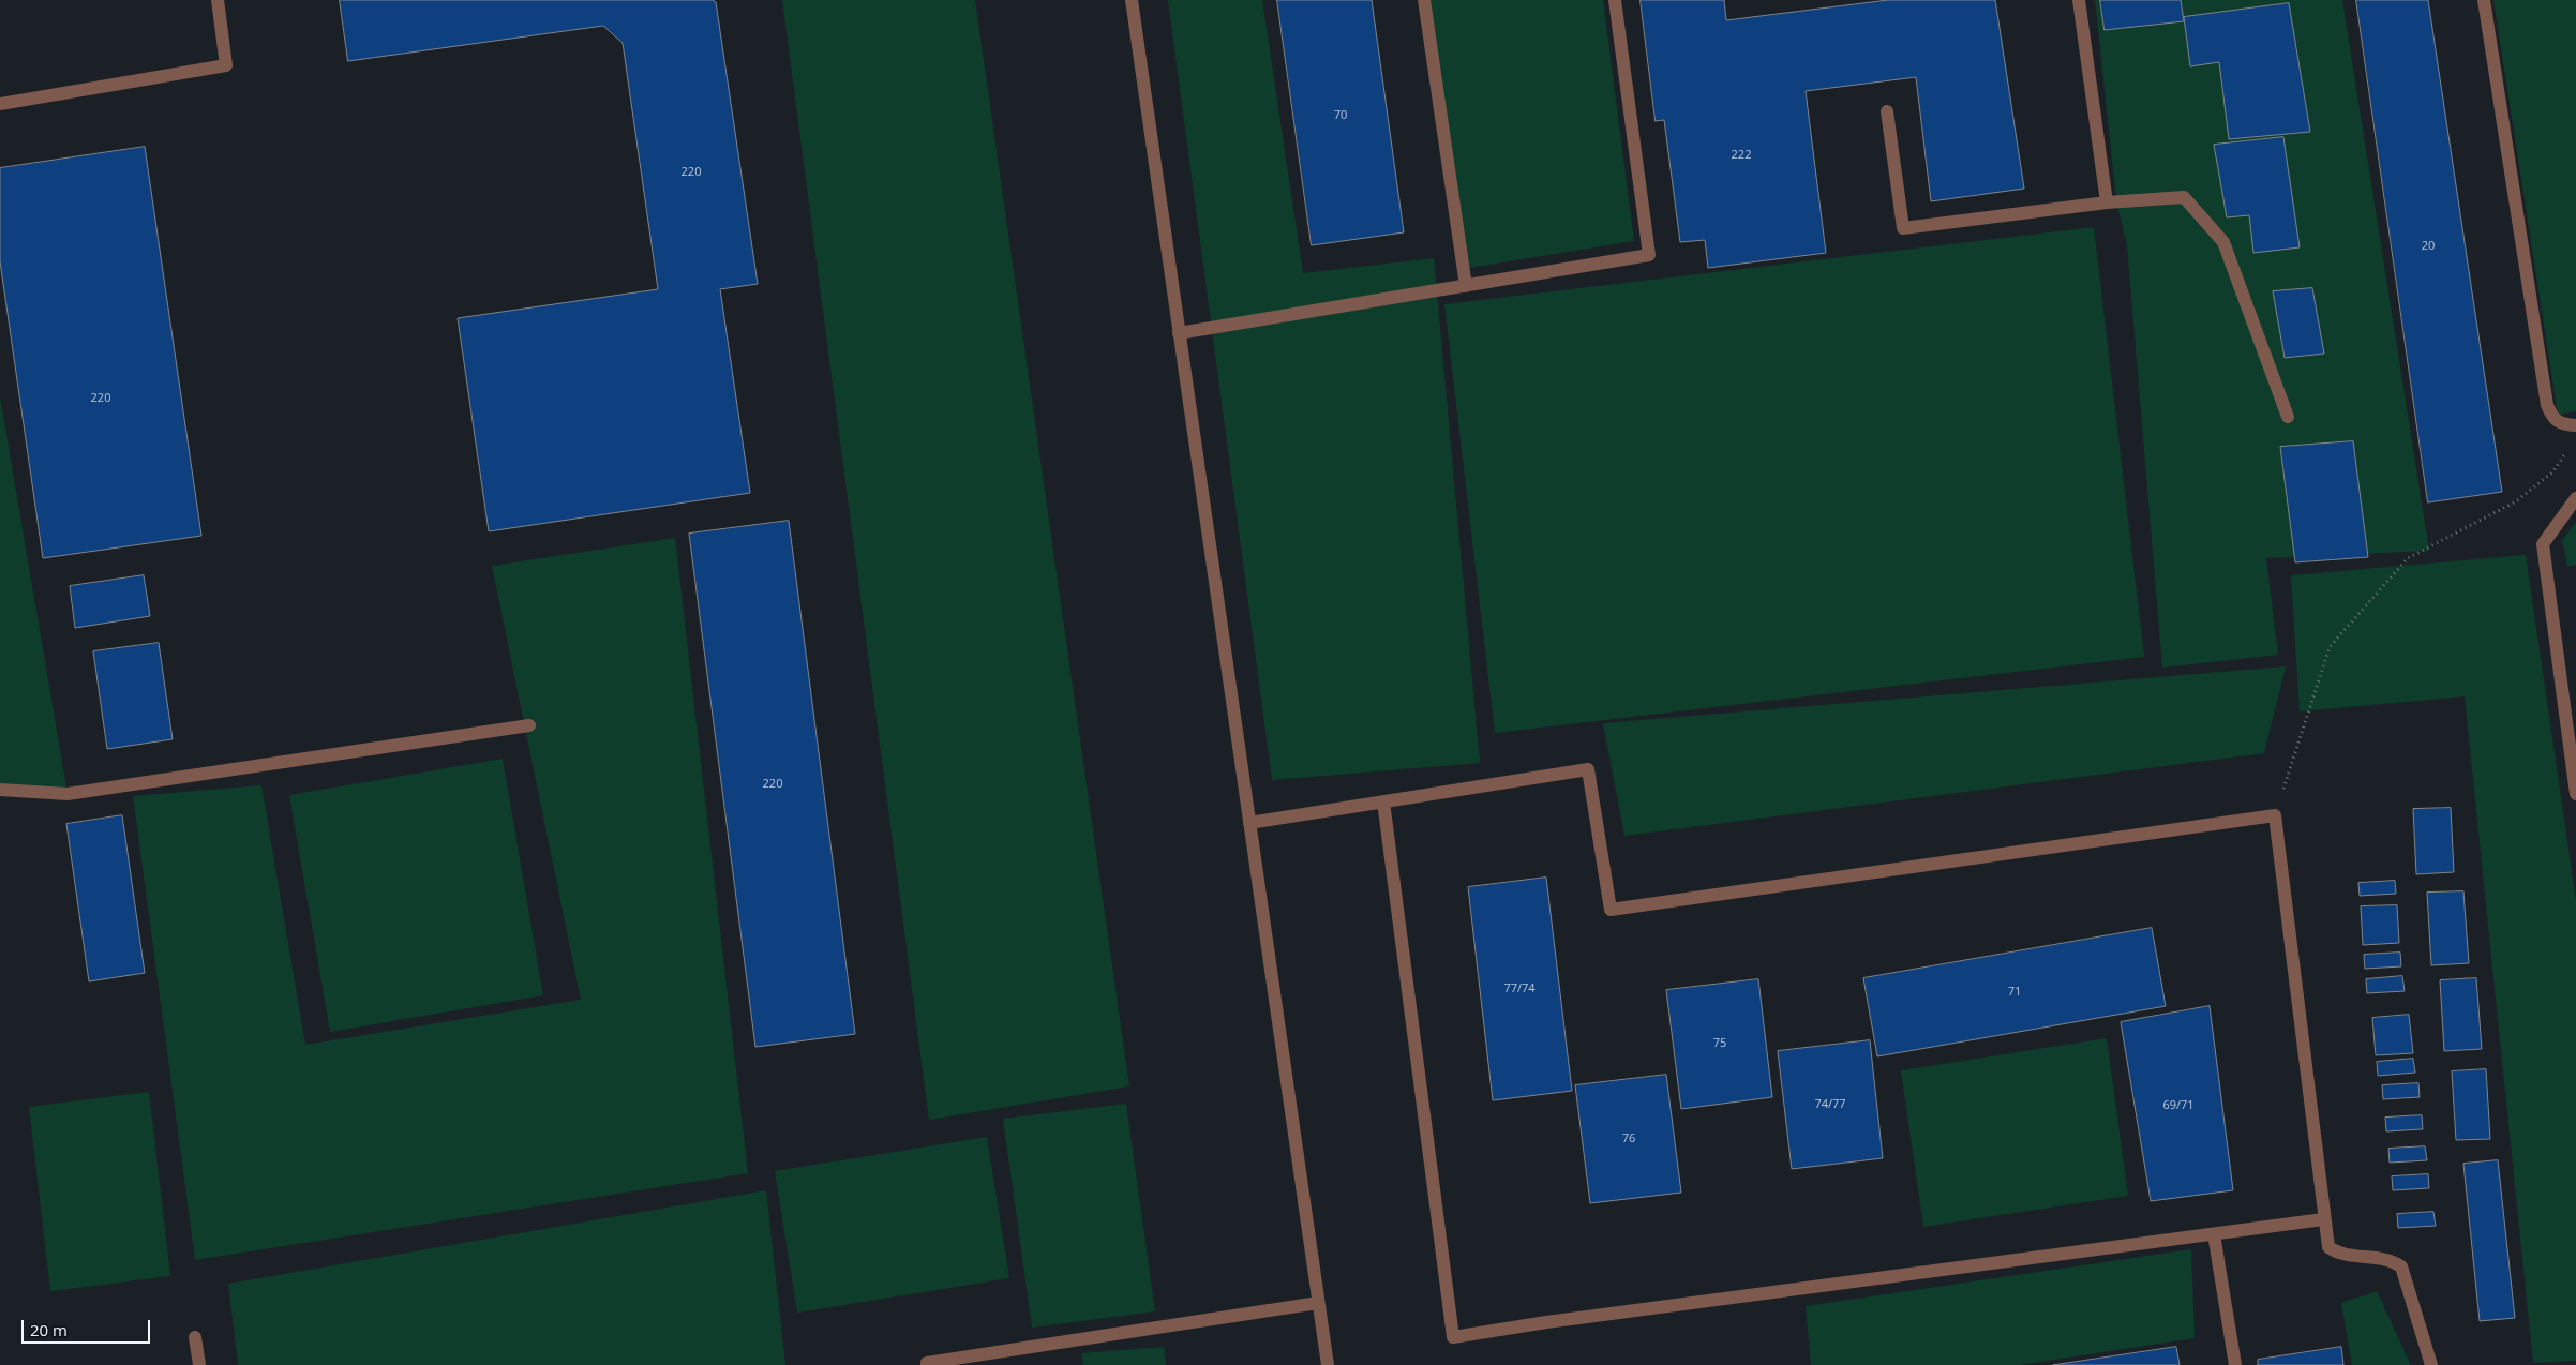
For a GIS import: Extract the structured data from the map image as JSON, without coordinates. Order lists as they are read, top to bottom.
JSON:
{
  "house_numbers": [
    "70",
    "222",
    "220",
    "20",
    "220",
    "220",
    "77/74",
    "71",
    "75",
    "74/77",
    "69/71",
    "76"
  ],
  "scale_bar": "20 m"
}
